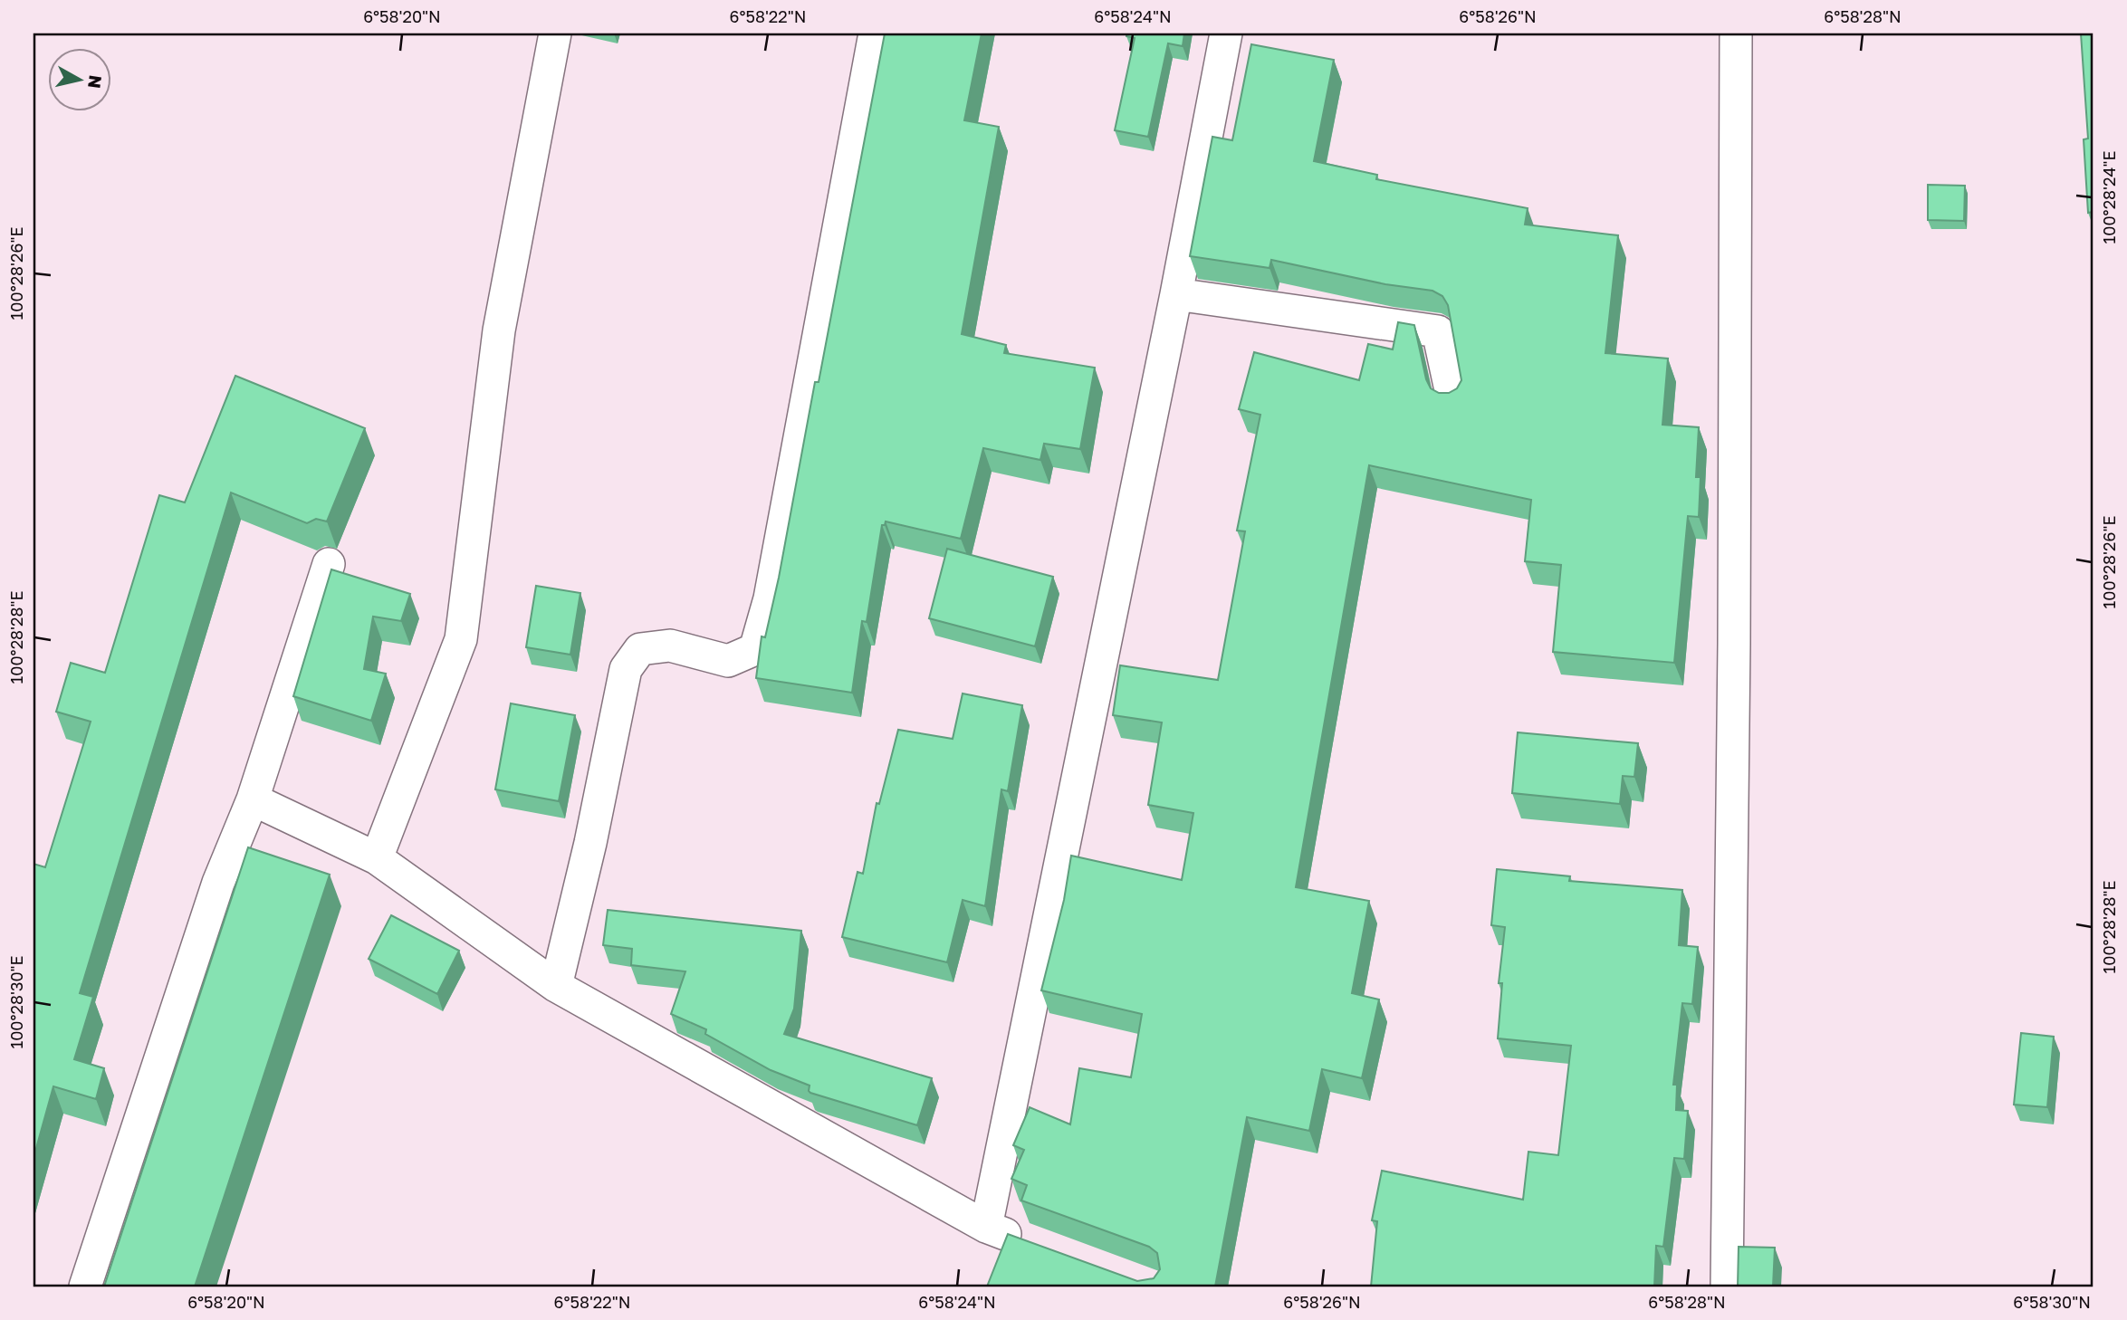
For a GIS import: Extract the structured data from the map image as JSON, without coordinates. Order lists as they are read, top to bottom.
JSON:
{
  "north": "right",
  "coordinates": [
    "6°58'20\"N",
    "6°58'22\"N",
    "6°58'24\"N",
    "6°58'26\"N",
    "6°58'28\"N",
    "100°28'24\"E",
    "100°28'26\"E",
    "100°28'28\"E",
    "100°28'30\"E",
    "6°58'30\"N"
  ]
}
